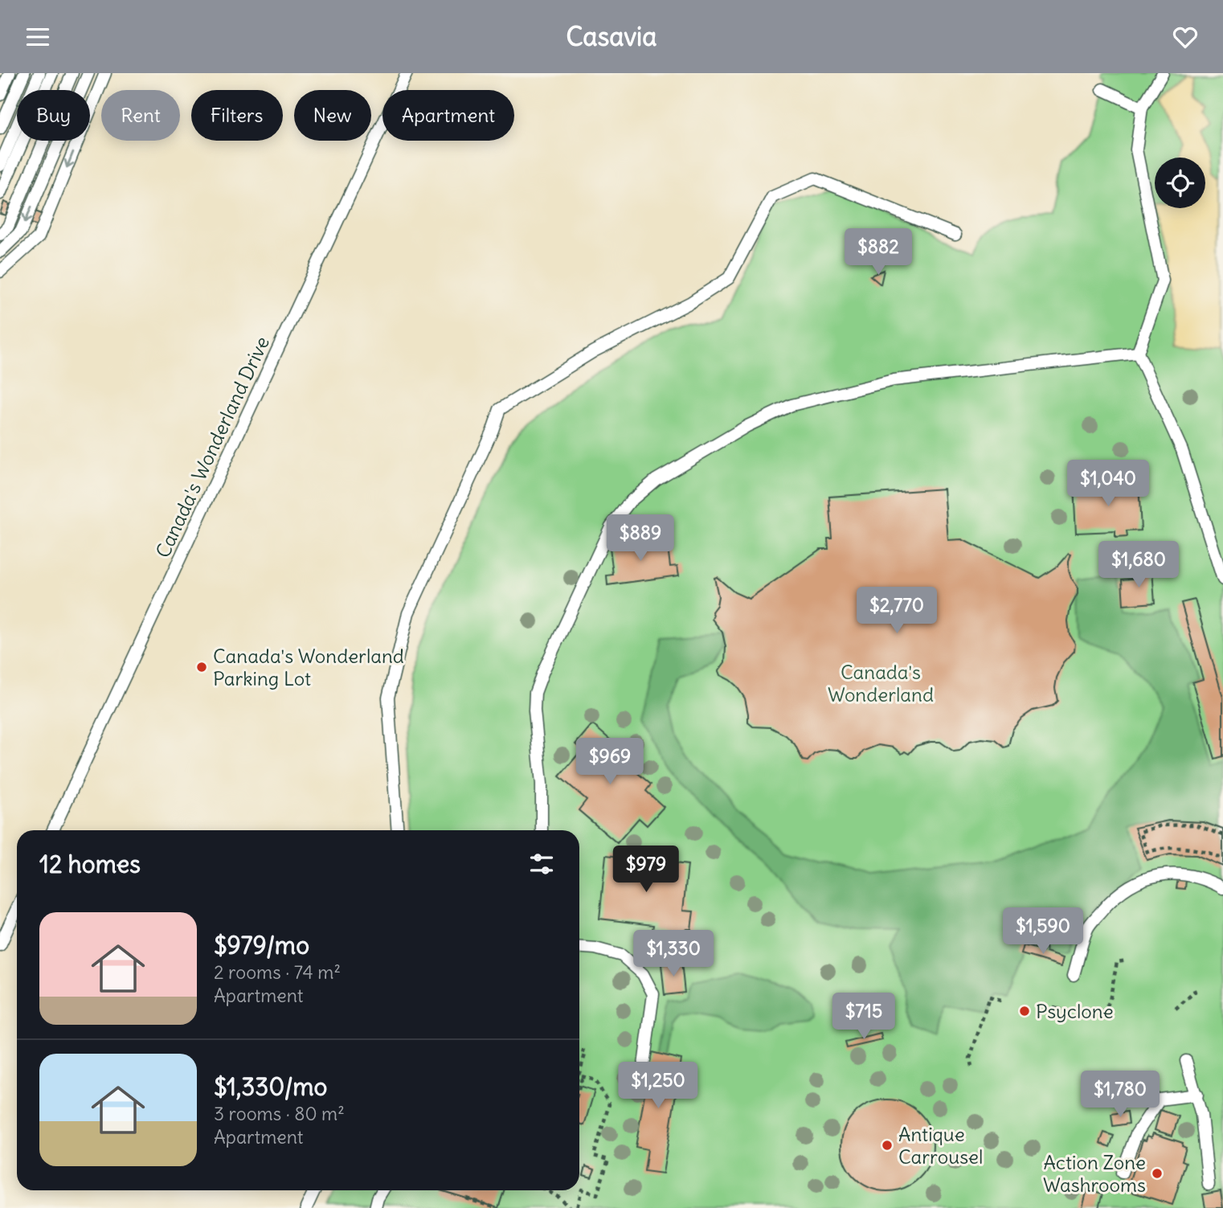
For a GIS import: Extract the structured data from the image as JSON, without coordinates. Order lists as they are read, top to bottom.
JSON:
{
  "streets": {
    "lane": ["Canada's Wonderland Drive"]
  },
  "parks": ["Canada's Wonderland"],
  "places": [
    "Canada's Wonderland Parking Lot",
    "Psyclone",
    "Antique Carrousel",
    "Action Zone Washrooms"
  ],
  "page": {
    "header": "Casavia",
    "chip": [
      "Buy",
      "Rent",
      "Filters",
      "New",
      "Apartment"
    ],
    "price": [
      "$882",
      "$1,040",
      "$889",
      "$1,680",
      "$2,770",
      "$969",
      "$979",
      "$1,590",
      "$1,330",
      "$715",
      "$1,250",
      "$1,780"
    ],
    "heading": "12 homes",
    "list": [
      {
        "name": "$979/mo",
        "note": "2 rooms · 74 m² · Apartment"
      },
      {
        "name": "$1,330/mo",
        "note": "3 rooms · 80 m² · Apartment"
      }
    ]
  }
}
